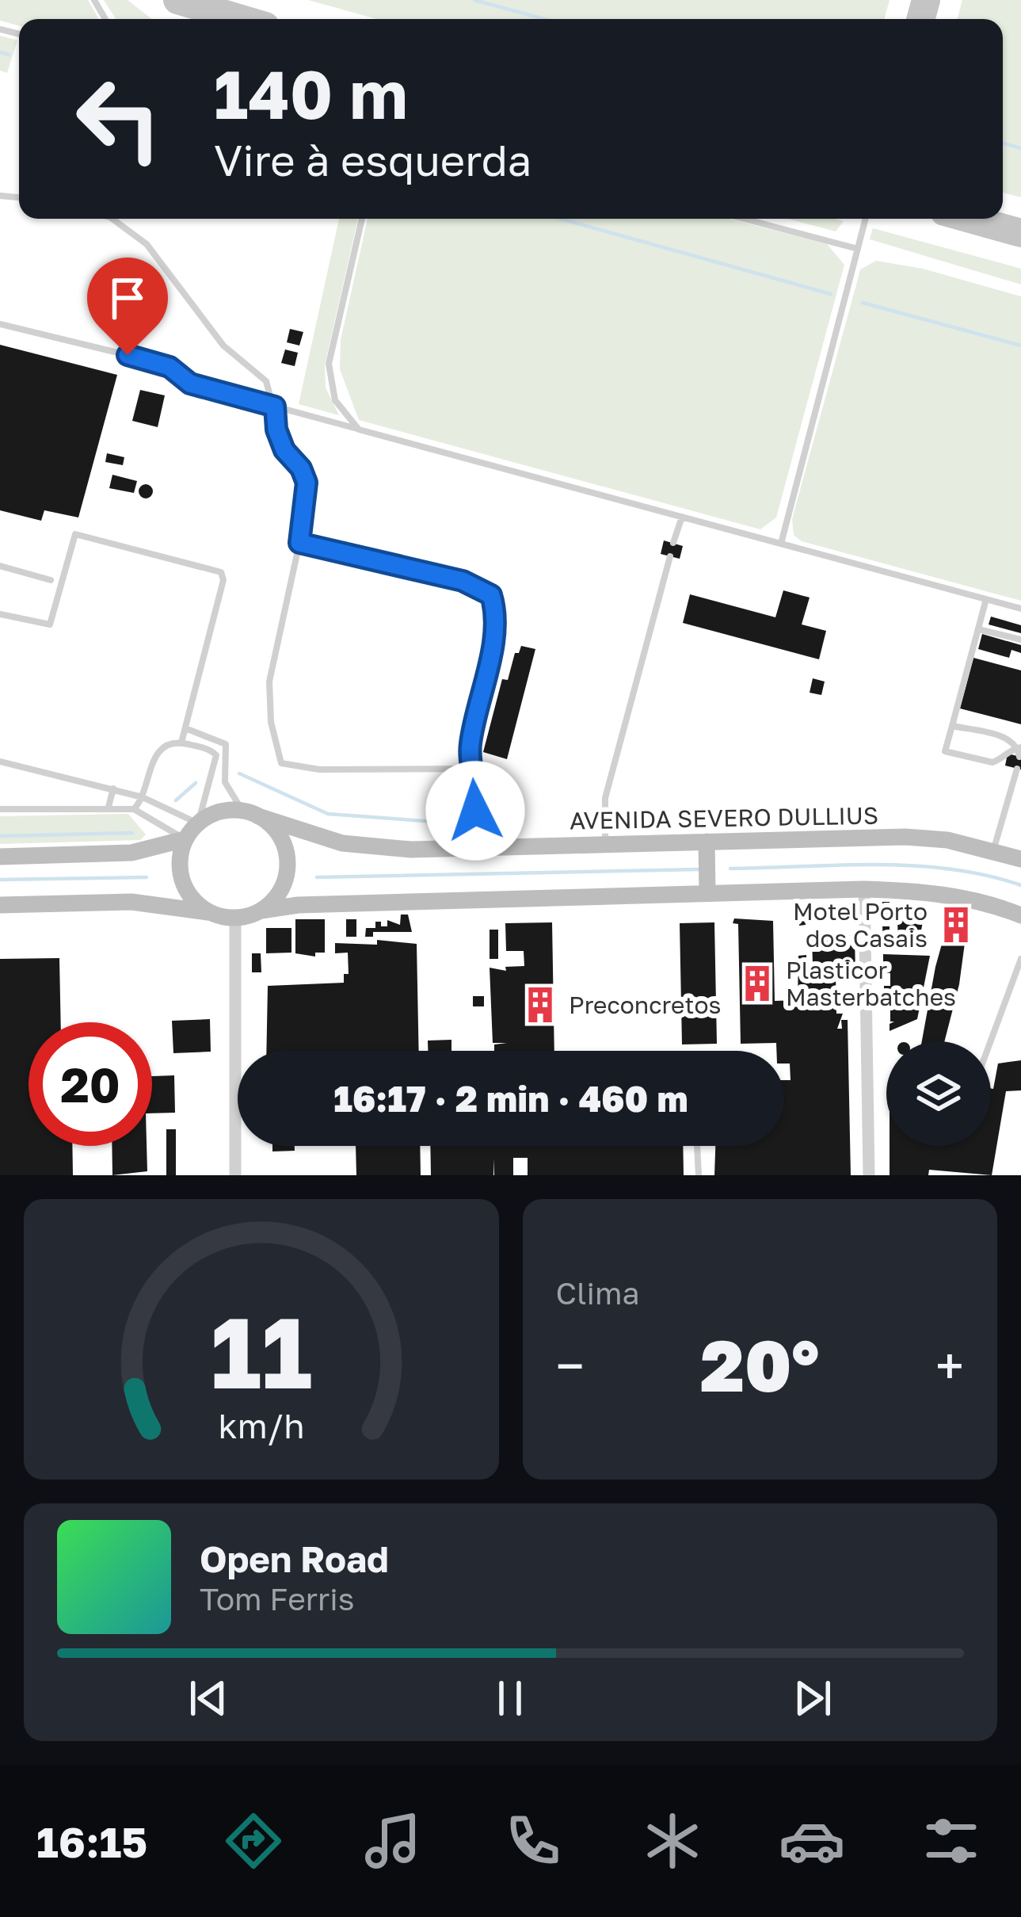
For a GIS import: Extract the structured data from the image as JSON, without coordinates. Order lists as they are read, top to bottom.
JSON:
{
  "streets": {
    "main road": ["AVENIDA SEVERO DULLIUS"]
  },
  "places": {
    "building": ["Motel Porto dos Casais", "Plasticor Masterbatches", "Preconcretos"]
  },
  "page": {
    "turn": ["140 m", "Vire à esquerda"],
    "limit": "20",
    "trip": "16:17 · 2 min · 460 m",
    "tile": "Clima",
    "heat": ["−", "20°", "+"],
    "song": ["Open Road", "Tom Ferris"],
    "tabs": "16:15",
    "gauge": ["11", "km/h"]
  }
}
